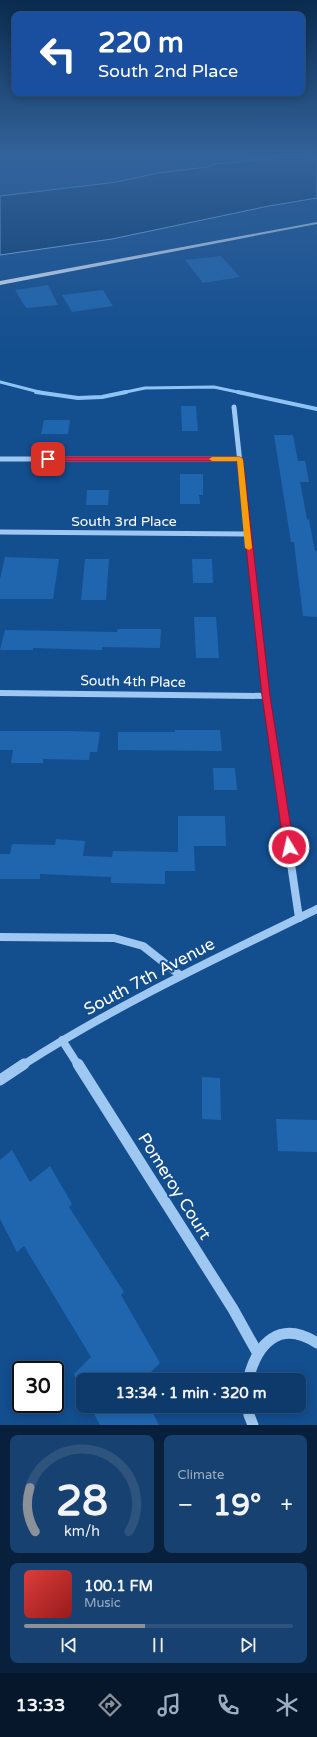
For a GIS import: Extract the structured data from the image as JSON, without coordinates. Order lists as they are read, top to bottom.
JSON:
{
  "streets": {
    "street": [
      "South 3rd Place",
      "South 4th Place",
      "South 7th Avenue",
      "Pomeroy Court"
    ]
  },
  "crossings": [
    ["South 7th Avenue", "Pomeroy Court"]
  ],
  "page": {
    "turn": ["220 m", "South 2nd Place"],
    "limit": "30",
    "trip": "13:34 · 1 min · 320 m",
    "tile": "Climate",
    "heat": ["−", "19°", "+"],
    "song": ["100.1 FM", "Music"],
    "tabs": "13:33",
    "gauge": ["28", "km/h"]
  }
}
